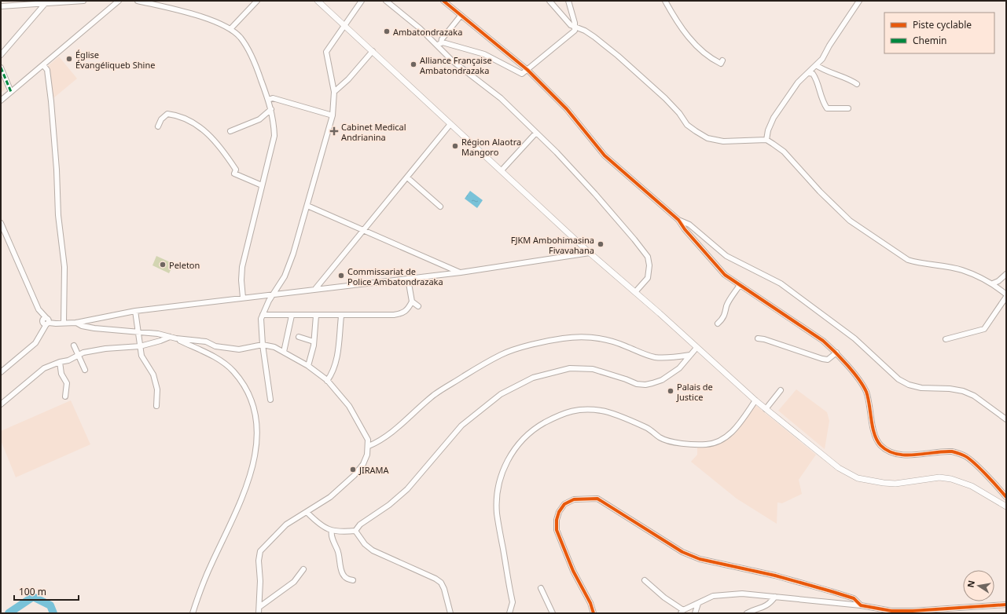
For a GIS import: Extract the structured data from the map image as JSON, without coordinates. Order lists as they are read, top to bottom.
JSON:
{
  "places": {
    "other": [
      "Ambatondrazaka",
      "Église Évangéliqueb Shine",
      "Alliance Française Ambatondrazaka",
      "Région Alaotra Mangoro",
      "FJKM Ambohimasina Fivavahana",
      "Peleton",
      "Commissariat de Police Ambatondrazaka",
      "Palais de Justice",
      "JIRAMA"
    ],
    "health": ["Cabinet Medical Andrianina"]
  },
  "legend": ["Piste cyclable", "Chemin"],
  "scale_bar": "100 m",
  "north": "left"
}
